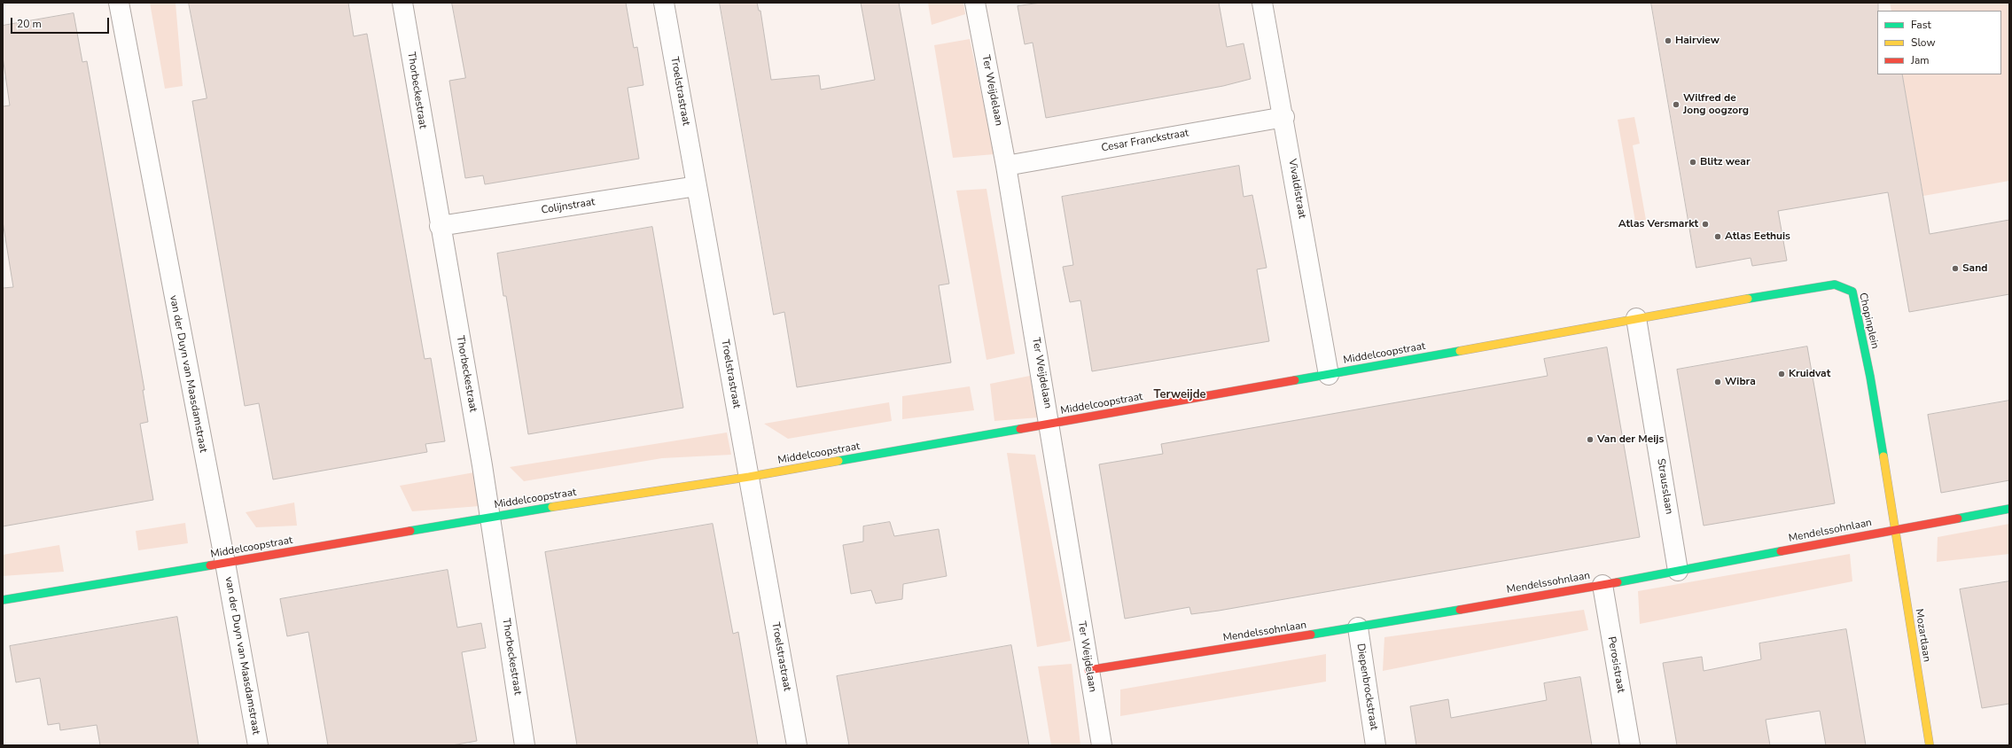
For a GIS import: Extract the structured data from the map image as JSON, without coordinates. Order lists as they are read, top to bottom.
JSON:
{
  "streets": {
    "street": [
      "Thorbeckestraat",
      "Ter Weijdelaan",
      "Troelstrastraat",
      "Cesar Franckstraat",
      "Vivaldistraat",
      "Colijnstraat",
      "Chopinplein",
      "Middelcoopstraat",
      "van der Duyn van Maasdamstraat",
      "Strausslaan",
      "Mendelssohnlaan",
      "Mozartlaan",
      "Perosistraat",
      "Diepenbrockstraat"
    ]
  },
  "crossings": [
    ["Thorbeckestraat", "Colijnstraat"],
    ["Thorbeckestraat", "Middelcoopstraat"],
    ["Ter Weijdelaan", "Cesar Franckstraat"],
    ["Ter Weijdelaan", "Middelcoopstraat"],
    ["Ter Weijdelaan", "Mendelssohnlaan"],
    ["Troelstrastraat", "Colijnstraat"],
    ["Troelstrastraat", "Middelcoopstraat"],
    ["Cesar Franckstraat", "Vivaldistraat"],
    ["Vivaldistraat", "Middelcoopstraat"],
    ["Chopinplein", "Middelcoopstraat"],
    ["Chopinplein", "Strausslaan"],
    ["Chopinplein", "Mendelssohnlaan"],
    ["Chopinplein", "Mozartlaan"],
    ["Middelcoopstraat", "van der Duyn van Maasdamstraat"],
    ["Middelcoopstraat", "Strausslaan"],
    ["Strausslaan", "Mendelssohnlaan"],
    ["Mendelssohnlaan", "Mozartlaan"],
    ["Mendelssohnlaan", "Perosistraat"],
    ["Mendelssohnlaan", "Diepenbrockstraat"]
  ],
  "districts": ["Terweijde"],
  "places": [
    "Hairview",
    "Wilfred de Jong oogzorg",
    "Blitz wear",
    "Atlas Versmarkt",
    "Atlas Eethuis",
    "Sand",
    "Kruidvat",
    "Wibra",
    "Van der Meijs"
  ],
  "legend": ["Fast", "Slow", "Jam"],
  "scale_bar": "20 m"
}
